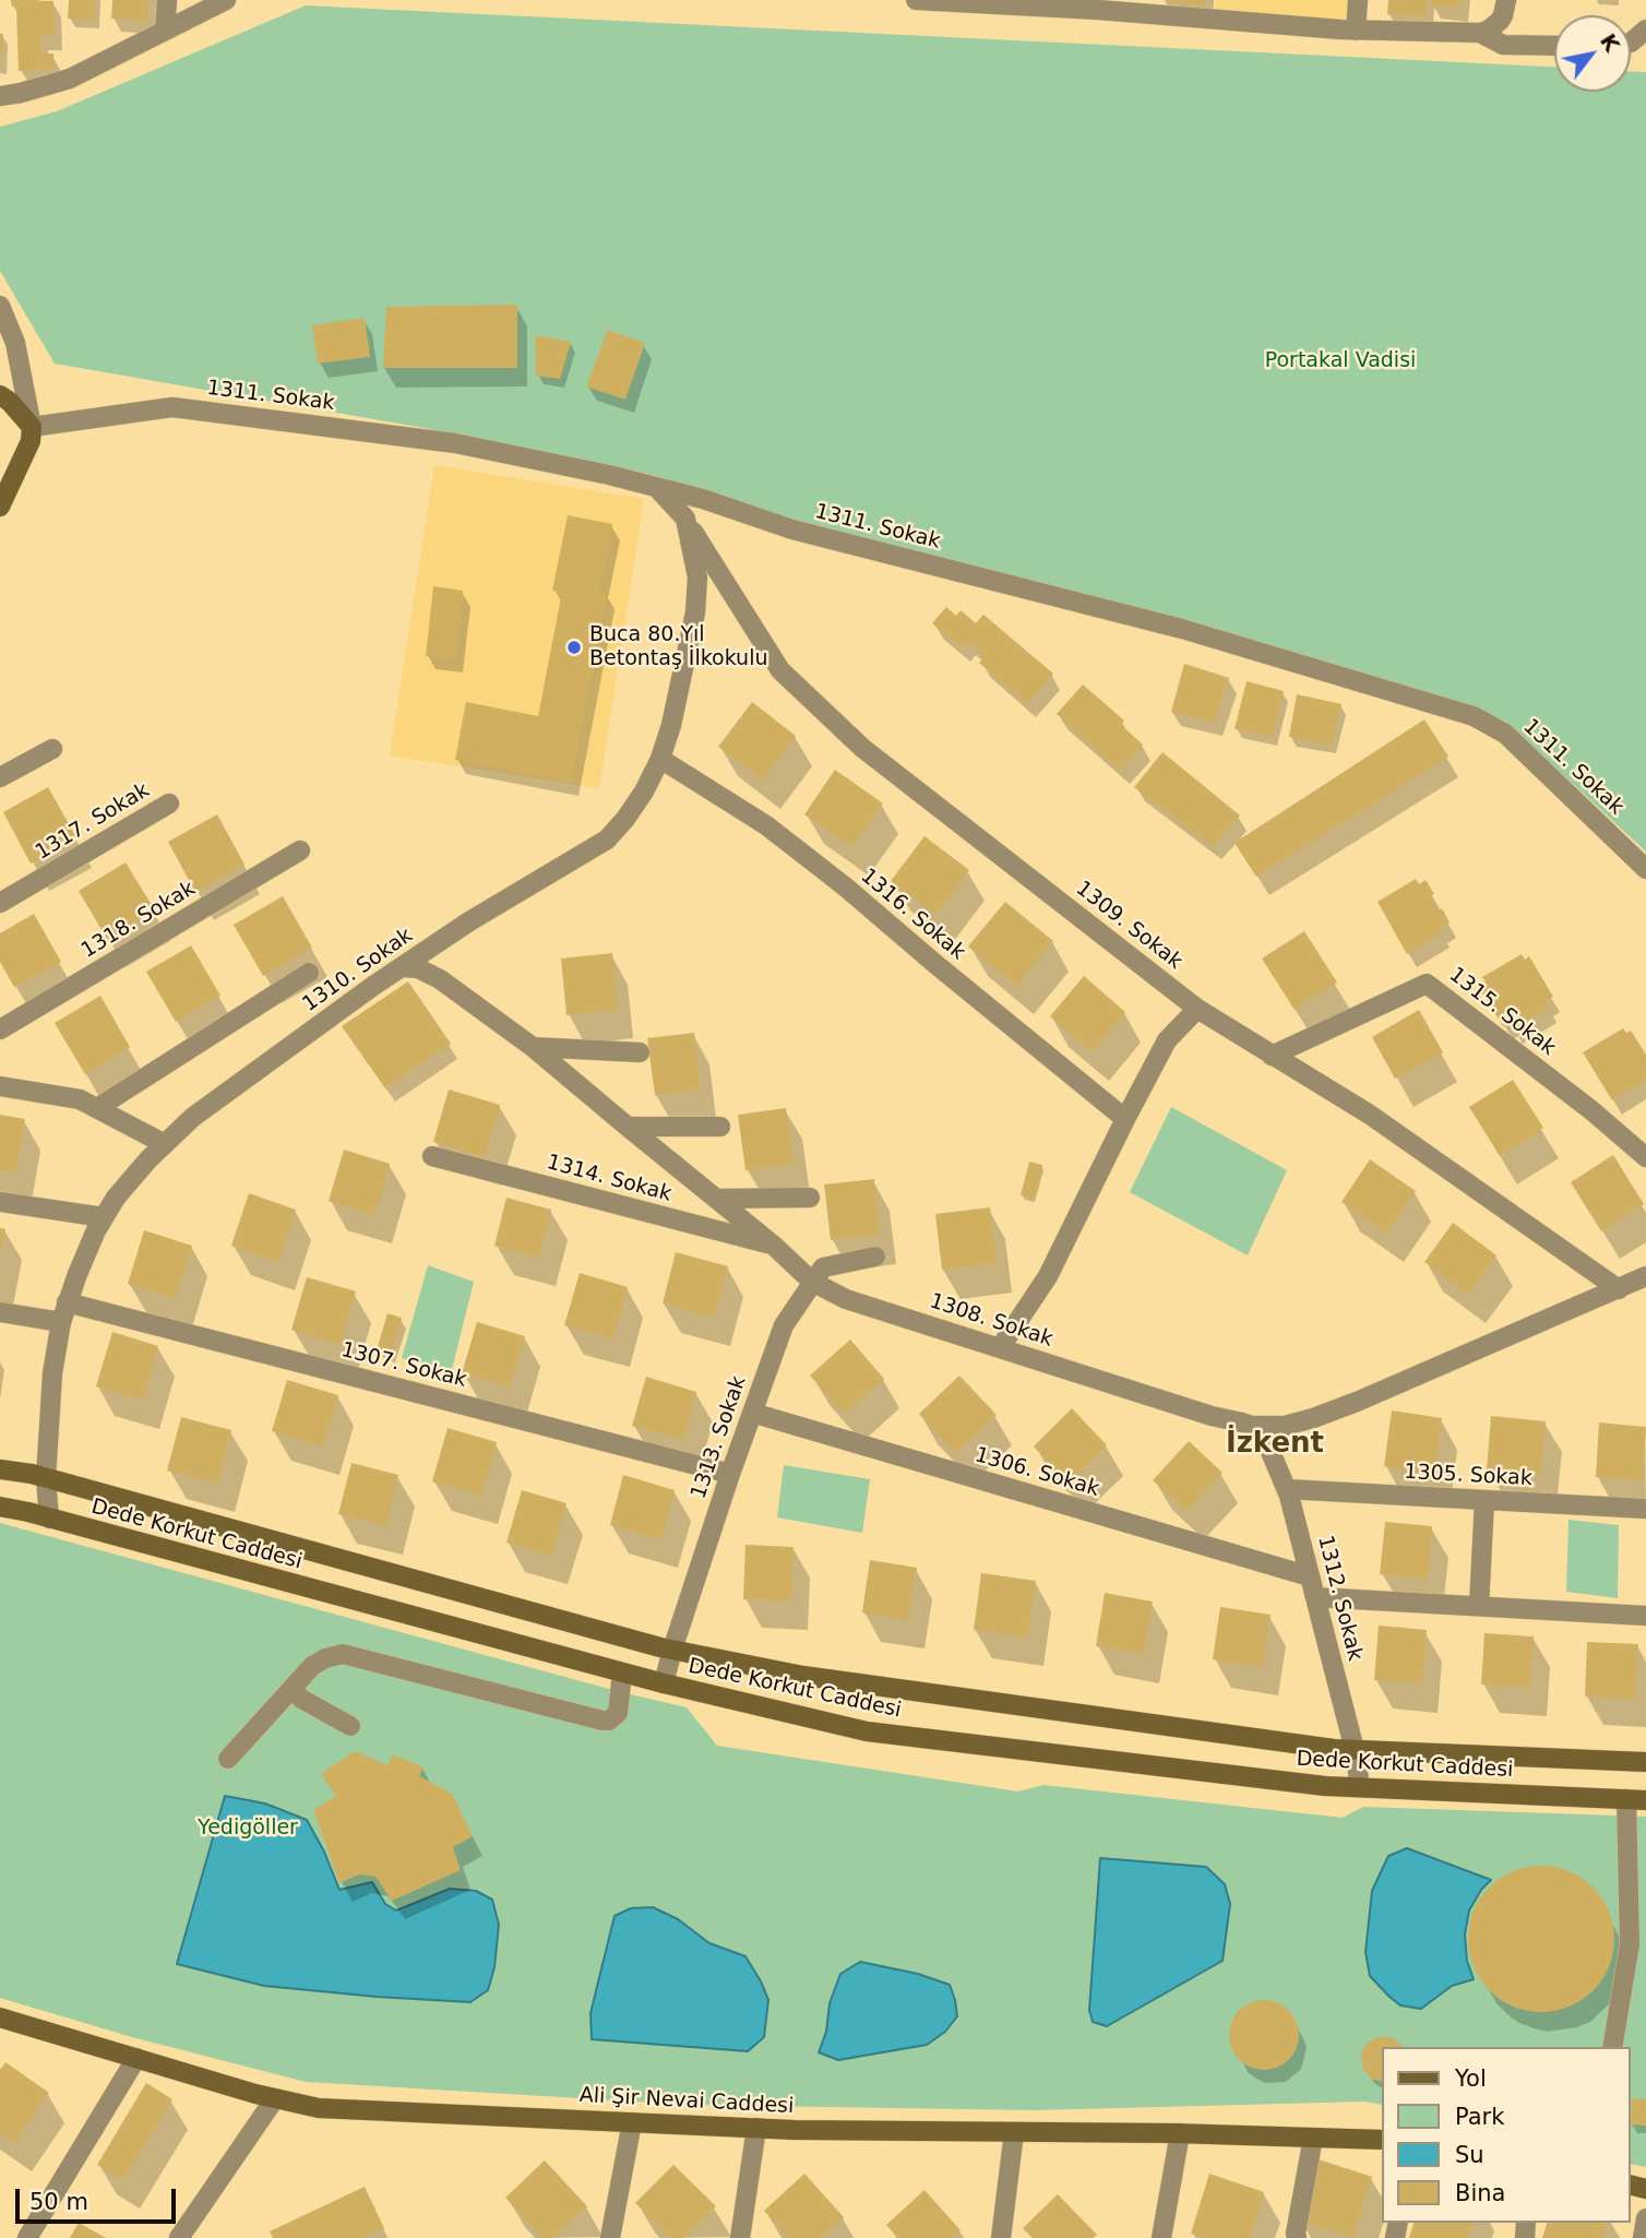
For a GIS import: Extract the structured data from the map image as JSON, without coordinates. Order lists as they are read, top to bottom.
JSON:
{
  "streets": {
    "main road": ["Dede Korkut Caddesi", "Ali Şir Nevai Caddesi"],
    "street": [
      "1311. Sokak",
      "1317. Sokak",
      "1316. Sokak",
      "1318. Sokak",
      "1309. Sokak",
      "1310. Sokak",
      "1315. Sokak",
      "1314. Sokak",
      "1308. Sokak",
      "1307. Sokak",
      "1313. Sokak",
      "1306. Sokak",
      "1305. Sokak",
      "1312. Sokak"
    ]
  },
  "crossings": [
    ["1316. Sokak", "1310. Sokak"],
    ["1309. Sokak", "1310. Sokak"],
    ["1309. Sokak", "1315. Sokak"],
    ["1309. Sokak", "1308. Sokak"],
    ["1310. Sokak", "1308. Sokak"],
    ["1310. Sokak", "1307. Sokak"],
    ["1310. Sokak", "Dede Korkut Caddesi"],
    ["1314. Sokak", "1308. Sokak"],
    ["1308. Sokak", "1313. Sokak"],
    ["1308. Sokak", "1312. Sokak"],
    ["1307. Sokak", "1313. Sokak"],
    ["1313. Sokak", "1306. Sokak"],
    ["1313. Sokak", "Dede Korkut Caddesi"],
    ["1306. Sokak", "1312. Sokak"],
    ["1305. Sokak", "1312. Sokak"],
    ["Dede Korkut Caddesi", "1312. Sokak"]
  ],
  "districts": ["İzkent"],
  "parks": ["Portakal Vadisi", "Yedigöller"],
  "places": ["Buca 80.Yıl Betontaş İlkokulu"],
  "legend": [
    "Yol",
    "Park",
    "Su",
    "Bina"
  ],
  "scale_bar": "50 m",
  "north": "top right"
}
